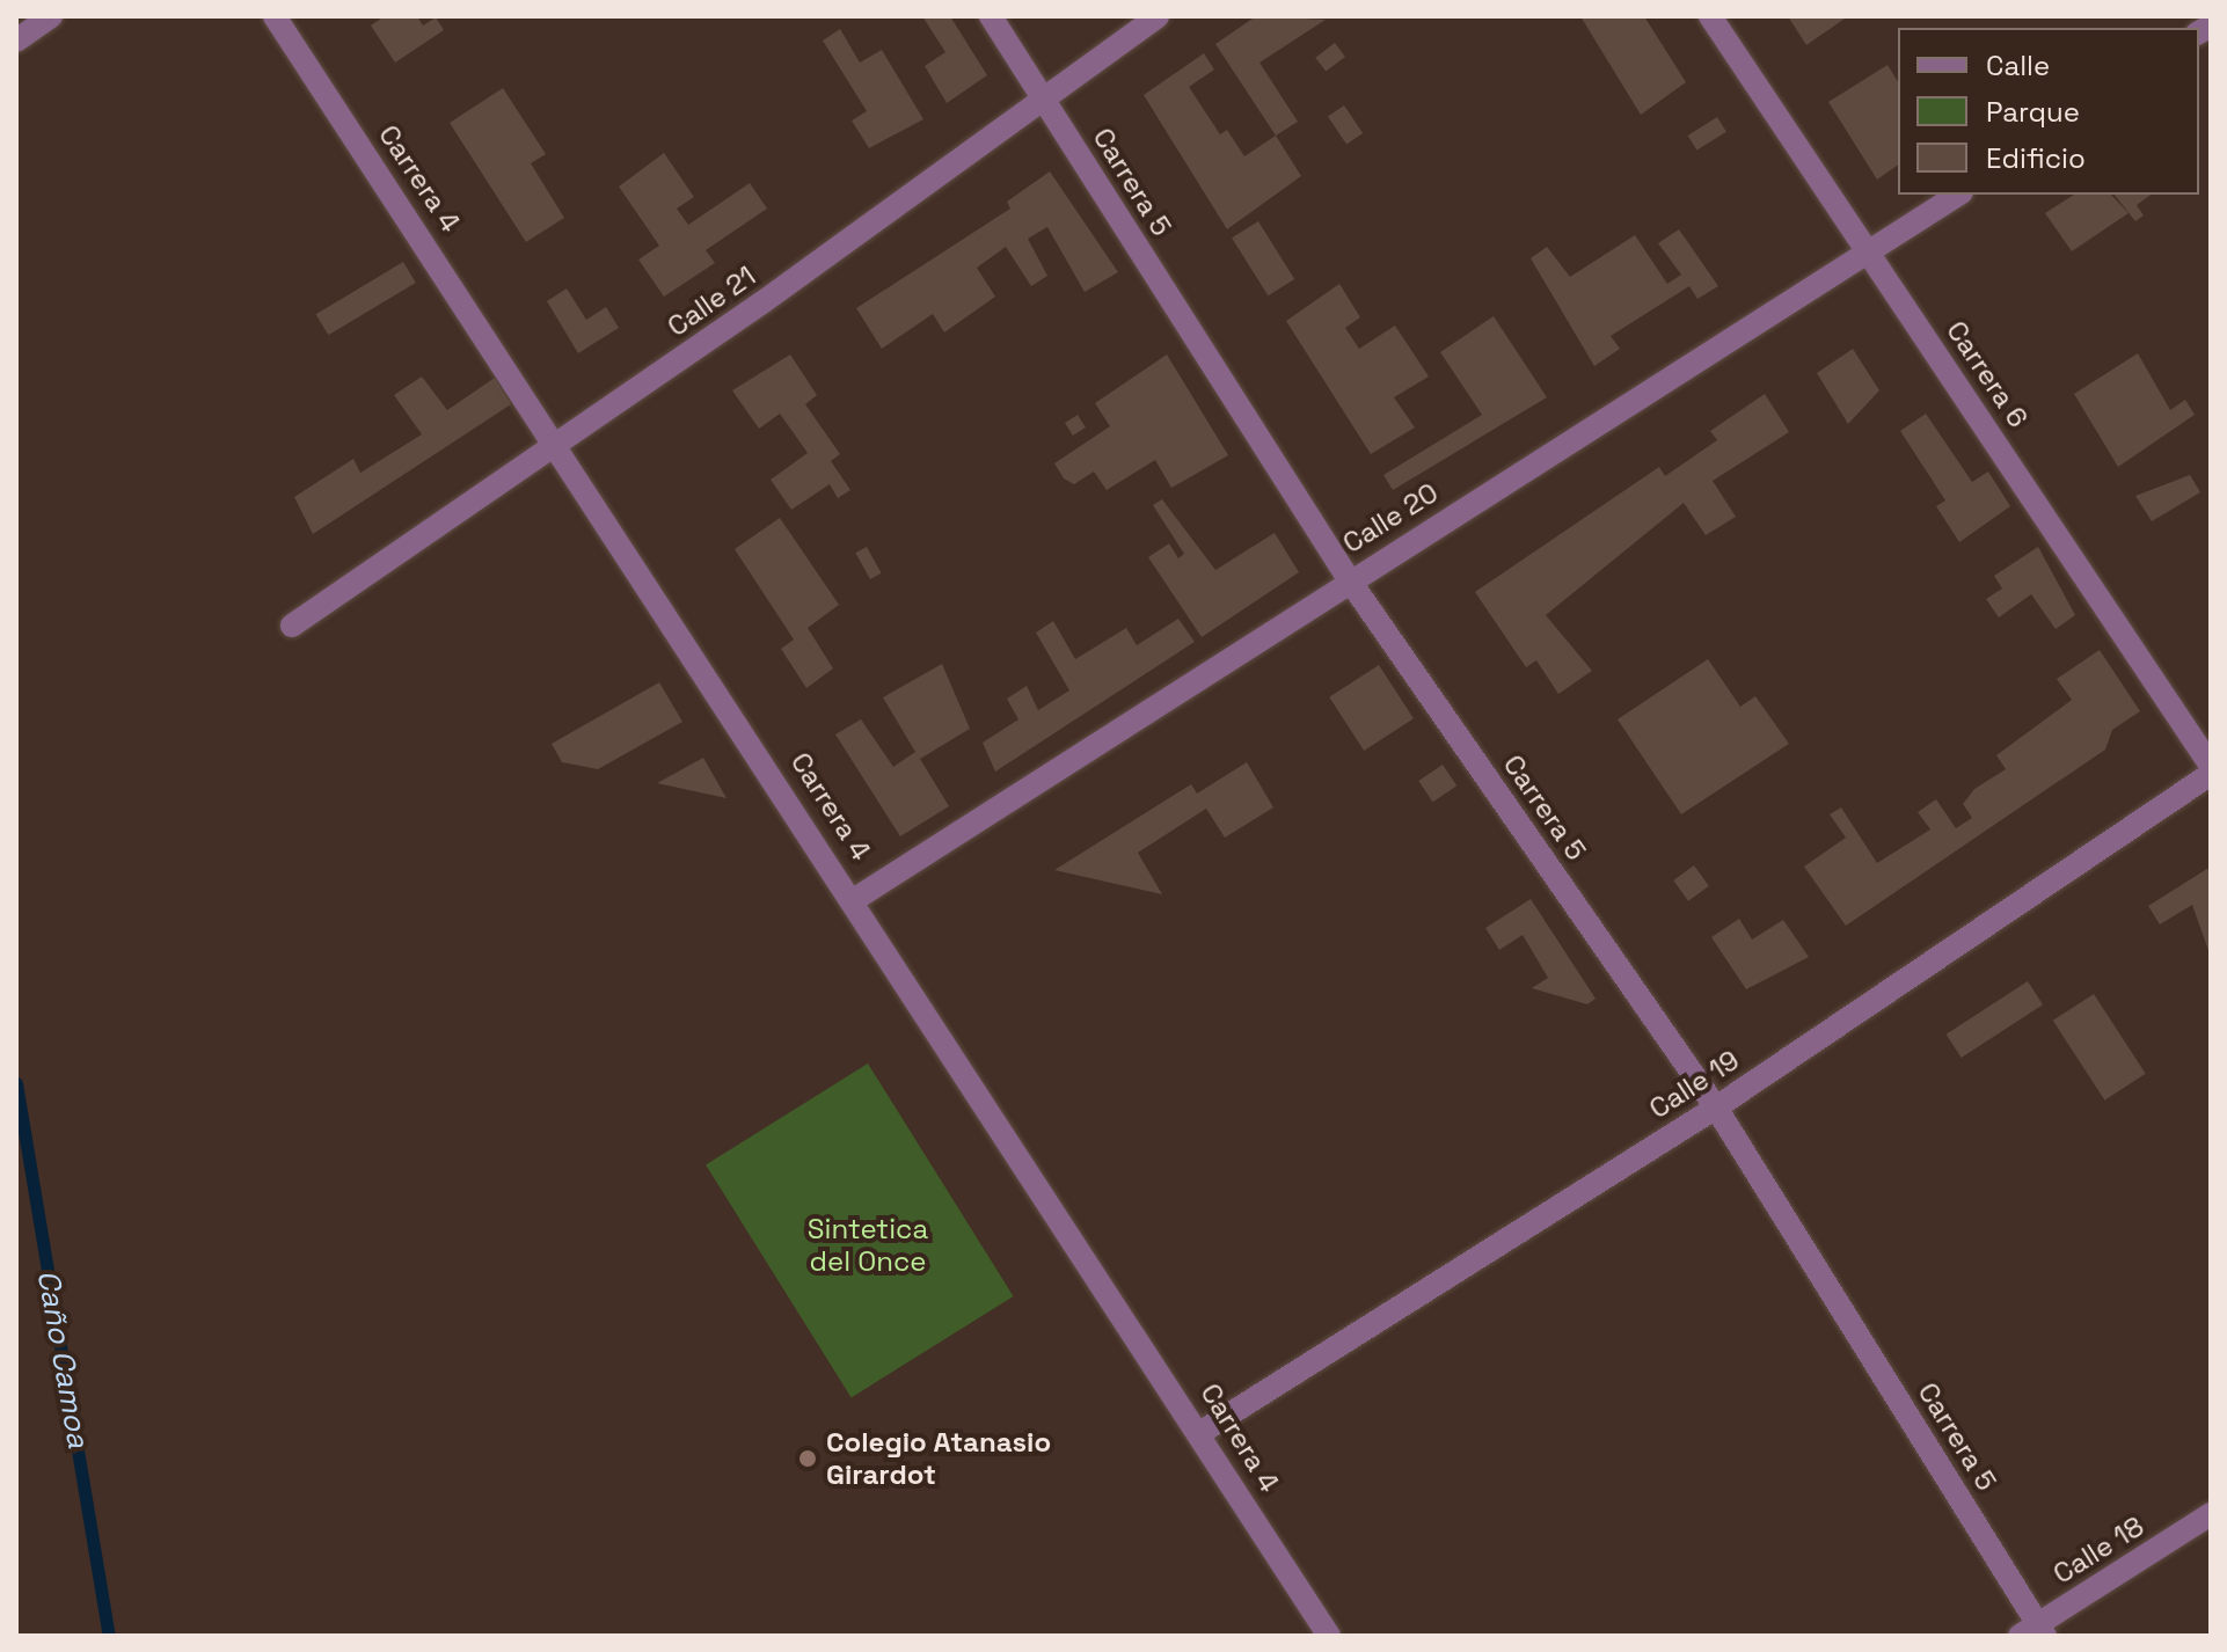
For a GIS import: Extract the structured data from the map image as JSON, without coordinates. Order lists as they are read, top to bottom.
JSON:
{
  "streets": {
    "street": [
      "Carrera 4",
      "Carrera 5",
      "Calle 21",
      "Carrera 6",
      "Calle 20",
      "Calle 19",
      "Calle 18"
    ]
  },
  "crossings": [
    ["Carrera 4", "Calle 21"],
    ["Carrera 4", "Calle 20"],
    ["Carrera 4", "Calle 19"],
    ["Carrera 5", "Calle 21"],
    ["Carrera 5", "Calle 20"],
    ["Carrera 5", "Calle 19"],
    ["Carrera 5", "Calle 18"],
    ["Carrera 6", "Calle 20"]
  ],
  "water": ["Caño Camoa"],
  "parks": ["Sintetica del Once"],
  "places": ["Colegio Atanasio Girardot"],
  "legend": ["Calle", "Parque", "Edificio"]
}
